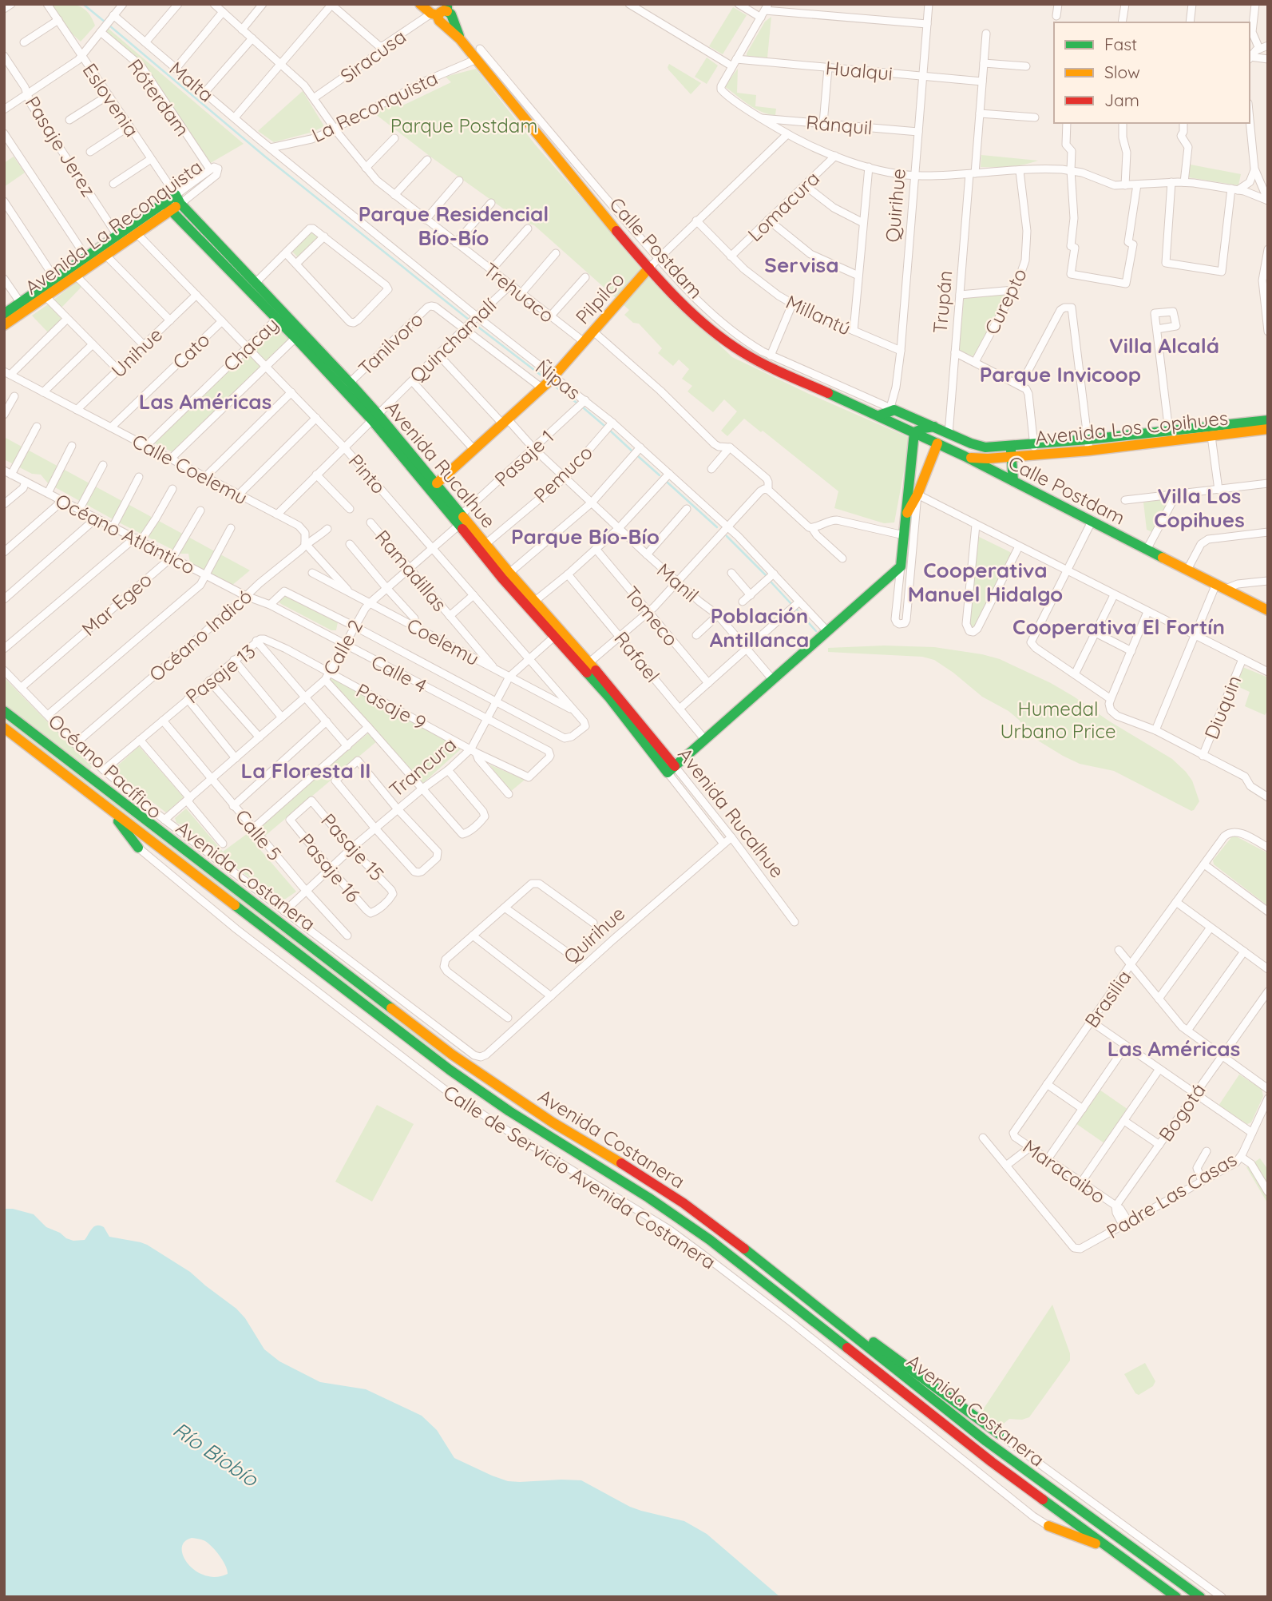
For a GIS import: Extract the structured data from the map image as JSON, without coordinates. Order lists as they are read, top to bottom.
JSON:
{
  "streets": {
    "main road": [
      "Avenida La Reconquista",
      "Calle Postdam",
      "Pilpilco",
      "Avenida Los Copihues",
      "Avenida Rucalhue",
      "Avenida Costanera"
    ],
    "street": [
      "Siracusa",
      "Hualqui",
      "Malta",
      "Róterdam",
      "Eslovenia",
      "La Reconquista",
      "Ránquil",
      "Pasaje Jerez",
      "Quirihue",
      "Lomacura",
      "Trehuaco",
      "Curepto",
      "Trupán",
      "Millantú",
      "Quinchamalí",
      "Tanilvoro",
      "Chacay",
      "Cato",
      "Unihue",
      "Ñipas",
      "Pasaje 1",
      "Calle Coelemu",
      "Pinto",
      "Pemuco",
      "Océano Atlántico",
      "Ramadillas",
      "Manil",
      "Mar Egeo",
      "Tomeco",
      "Océano Indicó",
      "Coelemu",
      "Calle 2",
      "Rafael",
      "Pasaje 13",
      "Calle 4",
      "Pasaje 9",
      "Diuquin",
      "Océano Pacífico",
      "Trancura",
      "Calle 5",
      "Pasaje 15",
      "Pasaje 16",
      "Brasilia",
      "Bogotá",
      "Maracaibo",
      "Calle de Servicio Avenida Costanera",
      "Padre Las Casas"
    ]
  },
  "crossings": [
    ["Siracusa", "Calle Postdam"],
    ["Siracusa", "Trehuaco"],
    ["Hualqui", "Quirihue"],
    ["Hualqui", "Trupán"],
    ["Malta", "La Reconquista"],
    ["Malta", "Ñipas"],
    ["Róterdam", "Avenida La Reconquista"],
    ["Eslovenia", "Avenida La Reconquista"],
    ["Eslovenia", "Avenida Rucalhue"],
    ["La Reconquista", "Calle Postdam"],
    ["La Reconquista", "Trehuaco"],
    ["La Reconquista", "Ñipas"],
    ["Ránquil", "Quirihue"],
    ["Pasaje Jerez", "Avenida La Reconquista"],
    ["Quirihue", "Calle Postdam"],
    ["Quirihue", "Millantú"],
    ["Quirihue", "Avenida Rucalhue"],
    ["Quirihue", "Océano Pacífico"],
    ["Lomacura", "Millantú"],
    ["Avenida La Reconquista", "Avenida Rucalhue"],
    ["Avenida La Reconquista", "Pinto"],
    ["Calle Postdam", "Pilpilco"],
    ["Calle Postdam", "Trupán"],
    ["Calle Postdam", "Avenida Los Copihues"],
    ["Trehuaco", "Pilpilco"],
    ["Trehuaco", "Quinchamalí"],
    ["Pilpilco", "Millantú"],
    ["Pilpilco", "Ñipas"],
    ["Pilpilco", "Avenida Rucalhue"],
    ["Pilpilco", "Manil"],
    ["Quinchamalí", "Ñipas"],
    ["Quinchamalí", "Avenida Rucalhue"],
    ["Quinchamalí", "Calle Coelemu"],
    ["Quinchamalí", "Pinto"],
    ["Quinchamalí", "Manil"],
    ["Tanilvoro", "Ñipas"],
    ["Tanilvoro", "Avenida Rucalhue"],
    ["Chacay", "Avenida Rucalhue"],
    ["Chacay", "Calle Coelemu"],
    ["Chacay", "Pinto"],
    ["Cato", "Calle Coelemu"],
    ["Cato", "Pinto"],
    ["Unihue", "Calle Coelemu"],
    ["Unihue", "Pinto"],
    ["Ñipas", "Pasaje 1"],
    ["Ñipas", "Pemuco"],
    ["Pasaje 1", "Avenida Rucalhue"],
    ["Pasaje 1", "Manil"],
    ["Avenida Rucalhue", "Pemuco"],
    ["Avenida Rucalhue", "Calle 2"],
    ["Avenida Rucalhue", "Trancura"],
    ["Calle Coelemu", "Océano Indicó"],
    ["Calle Coelemu", "Coelemu"],
    ["Pinto", "Coelemu"],
    ["Pinto", "Calle 2"],
    ["Pinto", "Trancura"],
    ["Pemuco", "Manil"],
    ["Océano Atlántico", "Mar Egeo"],
    ["Océano Atlántico", "Océano Indicó"],
    ["Océano Atlántico", "Calle 4"],
    ["Ramadillas", "Coelemu"],
    ["Ramadillas", "Calle 2"],
    ["Mar Egeo", "Océano Pacífico"],
    ["Océano Indicó", "Calle 4"],
    ["Océano Indicó", "Océano Pacífico"],
    ["Coelemu", "Calle 2"],
    ["Coelemu", "Trancura"],
    ["Calle 2", "Pasaje 13"],
    ["Calle 2", "Calle 4"],
    ["Calle 2", "Pasaje 9"],
    ["Calle 2", "Océano Pacífico"],
    ["Calle 2", "Calle 5"],
    ["Pasaje 13", "Pasaje 9"],
    ["Pasaje 13", "Océano Pacífico"],
    ["Pasaje 13", "Calle 5"],
    ["Calle 4", "Pasaje 9"],
    ["Calle 4", "Trancura"],
    ["Pasaje 9", "Trancura"],
    ["Océano Pacífico", "Trancura"],
    ["Trancura", "Calle 5"],
    ["Trancura", "Pasaje 15"],
    ["Trancura", "Pasaje 16"],
    ["Pasaje 15", "Pasaje 16"],
    ["Brasilia", "Maracaibo"],
    ["Bogotá", "Maracaibo"],
    ["Maracaibo", "Padre Las Casas"]
  ],
  "districts": [
    "Parque Residencial Bío-Bío",
    "Servisa",
    "Villa Alcalá",
    "Parque Invicoop",
    "Las Américas",
    "Villa Los Copihues",
    "Parque Bío-Bío",
    "Cooperativa Manuel Hidalgo",
    "Población Antillanca",
    "Cooperativa El Fortín",
    "La Floresta II",
    "Las Américas"
  ],
  "water": ["Río Biobío"],
  "parks": ["Parque Postdam", "Humedal Urbano Price"],
  "legend": ["Fast", "Slow", "Jam"]
}
